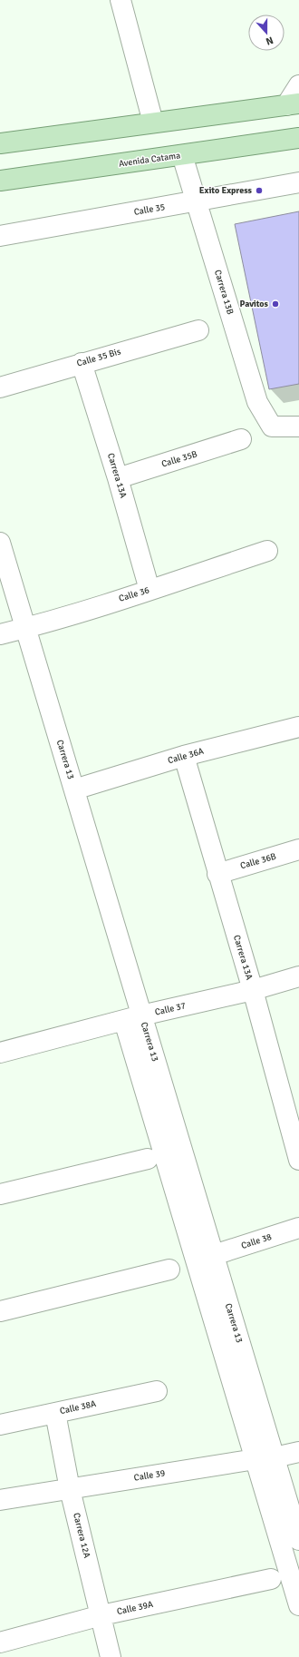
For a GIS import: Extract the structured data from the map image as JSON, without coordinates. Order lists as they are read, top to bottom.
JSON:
{
  "streets": {
    "main road": ["Avenida Catama"],
    "street": [
      "Calle 35",
      "Carrera 13B",
      "Calle 35 Bis",
      "Calle 35B",
      "Carrera 13A",
      "Calle 36",
      "Calle 36A",
      "Carrera 13",
      "Calle 36B",
      "Calle 37",
      "Calle 38",
      "Calle 38A",
      "Calle 39",
      "Carrera 12A",
      "Calle 39A"
    ]
  },
  "crossings": [
    ["Avenida Catama", "Carrera 13B"],
    ["Calle 35", "Carrera 13B"],
    ["Calle 35 Bis", "Carrera 13A"],
    ["Calle 35B", "Carrera 13A"],
    ["Carrera 13A", "Calle 36"],
    ["Carrera 13A", "Calle 36A"],
    ["Carrera 13A", "Calle 36B"],
    ["Carrera 13A", "Calle 37"],
    ["Calle 36", "Carrera 13"],
    ["Calle 36A", "Carrera 13"],
    ["Carrera 13", "Calle 37"],
    ["Carrera 13", "Calle 38"],
    ["Carrera 13", "Calle 39"],
    ["Calle 38A", "Carrera 12A"],
    ["Calle 39", "Carrera 12A"],
    ["Carrera 12A", "Calle 39A"]
  ],
  "places": ["Exito Express", "Pavitos"],
  "north": "bottom"
}
